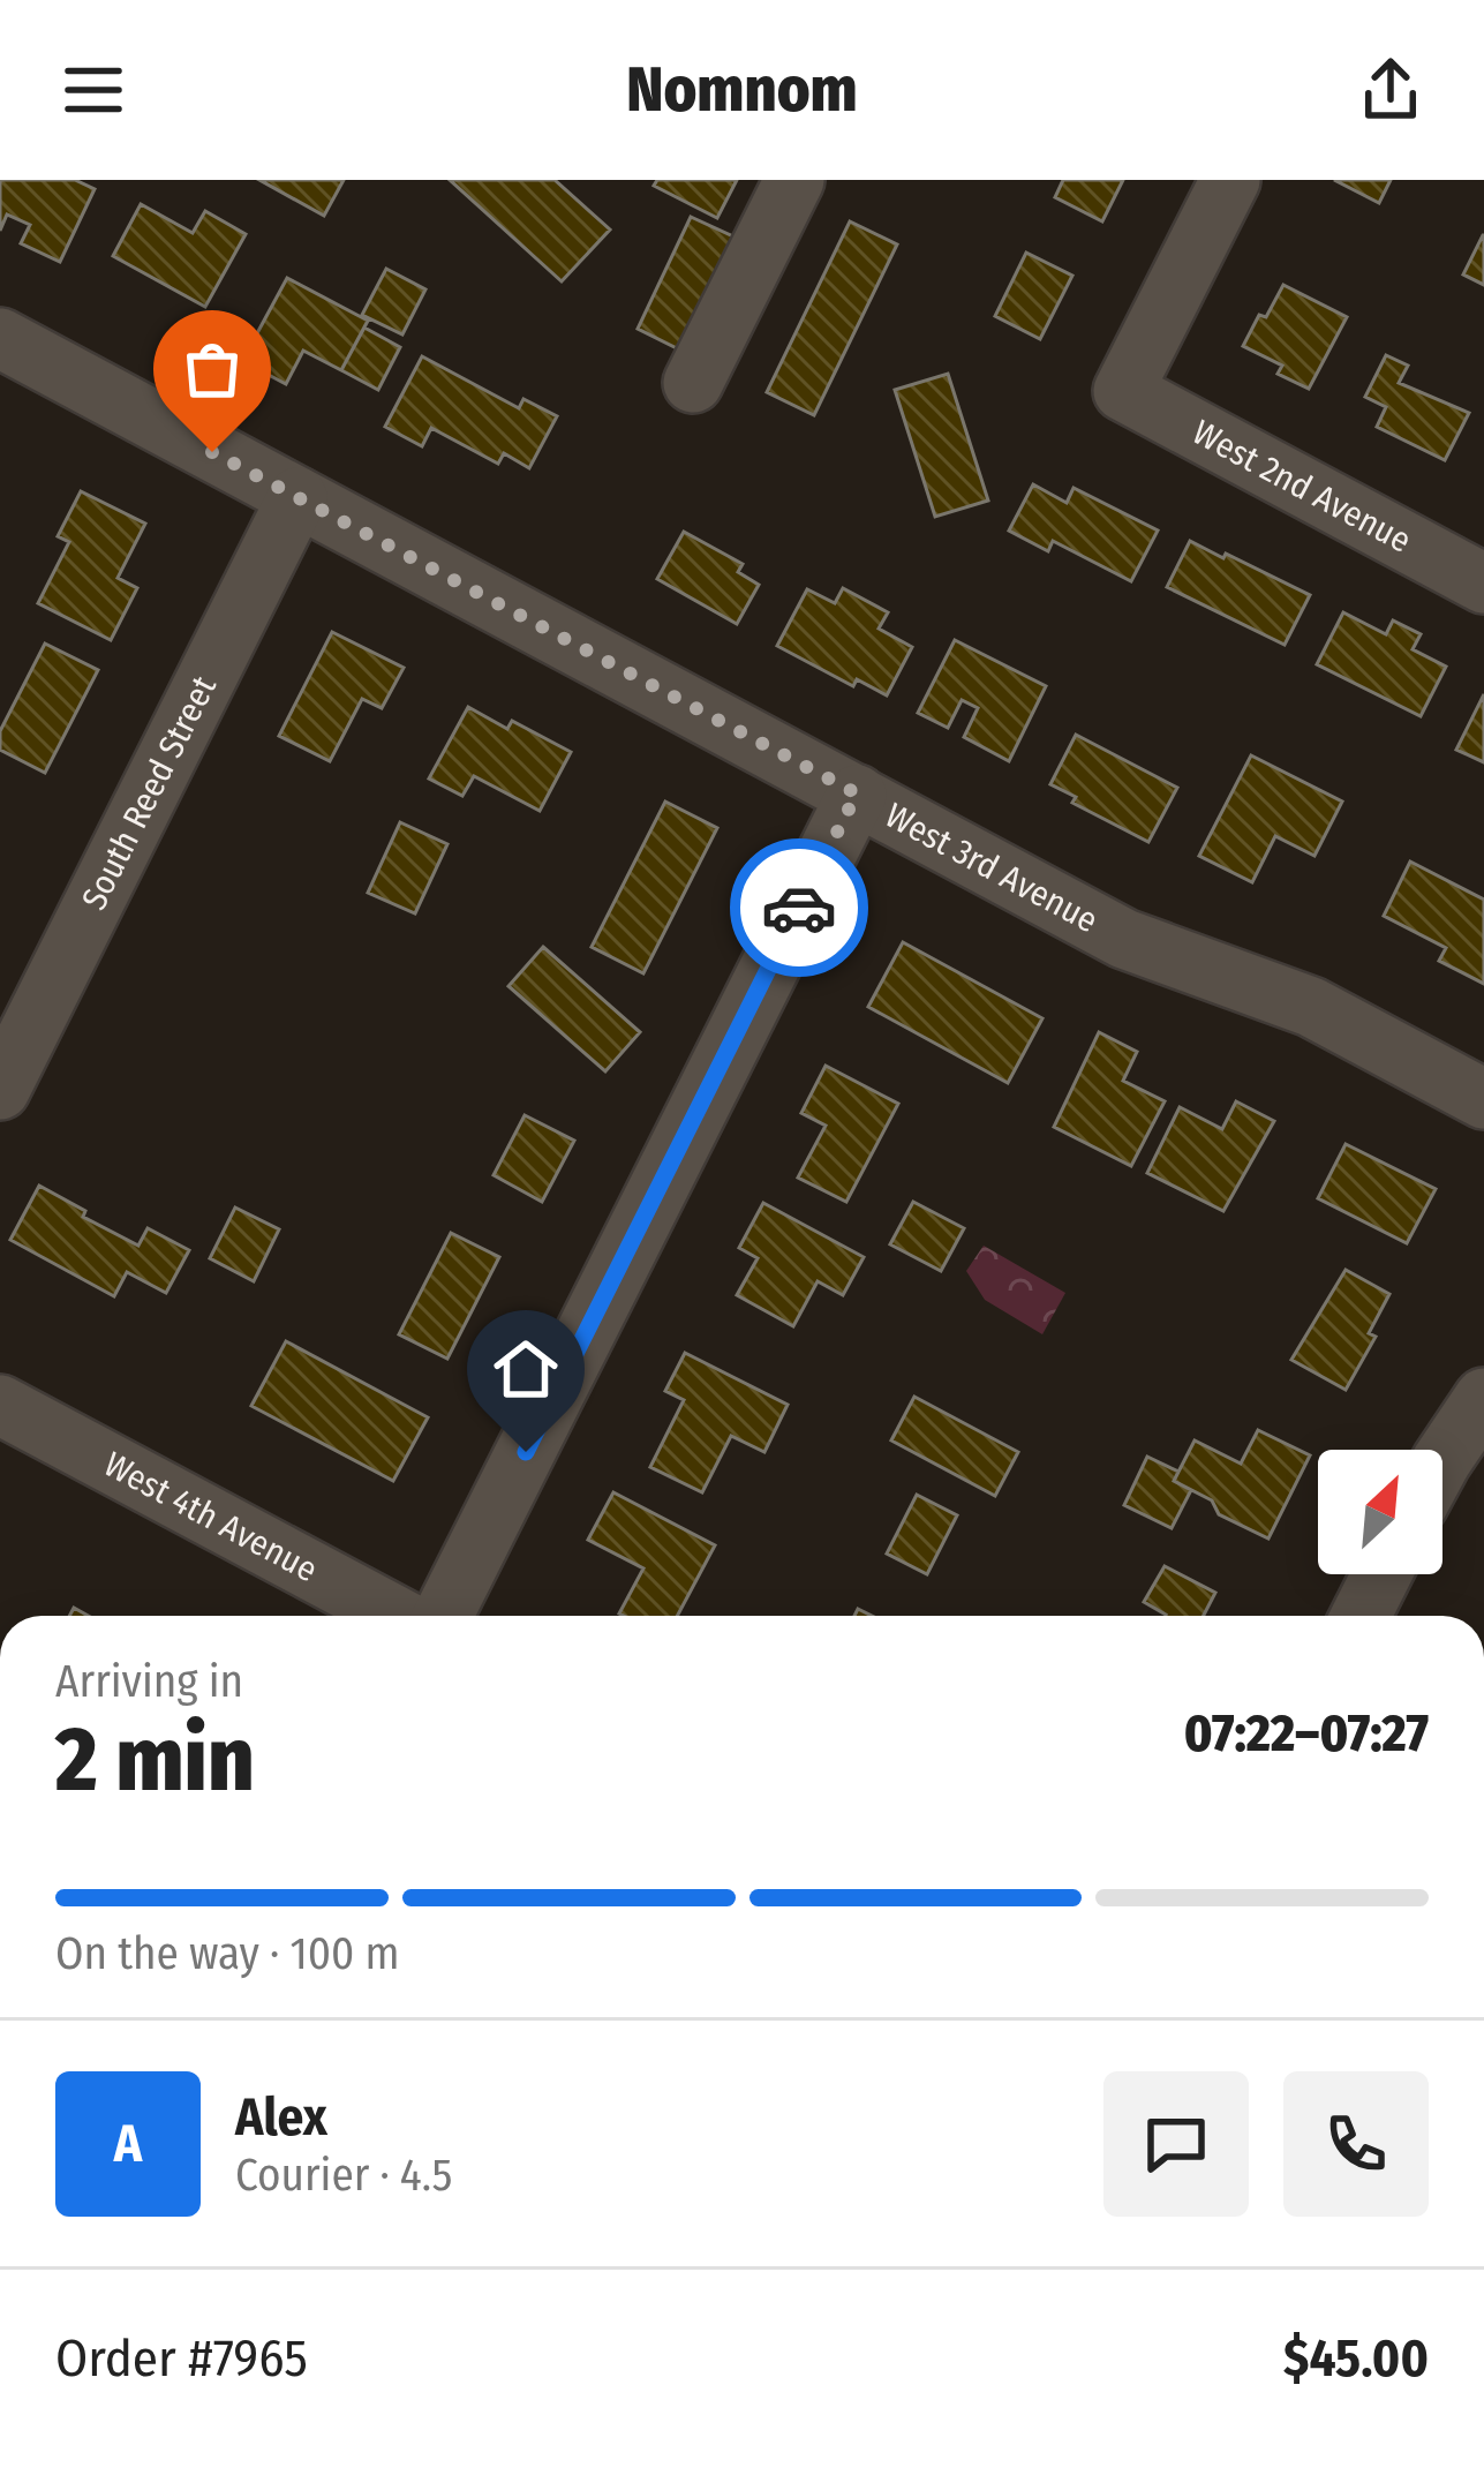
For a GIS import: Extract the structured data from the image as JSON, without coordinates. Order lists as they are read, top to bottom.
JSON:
{
  "streets": {
    "street": [
      "West 2nd Avenue",
      "South Reed Street",
      "West 3rd Avenue",
      "West 4th Avenue"
    ]
  },
  "crossings": [
    ["South Reed Street", "West 3rd Avenue"]
  ],
  "north": "top right",
  "page": {
    "header": "Nomnom",
    "heading": ["2 min", "Arriving in", "07:22–07:27"],
    "panel": [
      "Alex",
      "Courier · 4.5",
      "Order #7965",
      "$45.00"
    ],
    "bar": "On the way · 100 m",
    "round": "A"
  }
}
